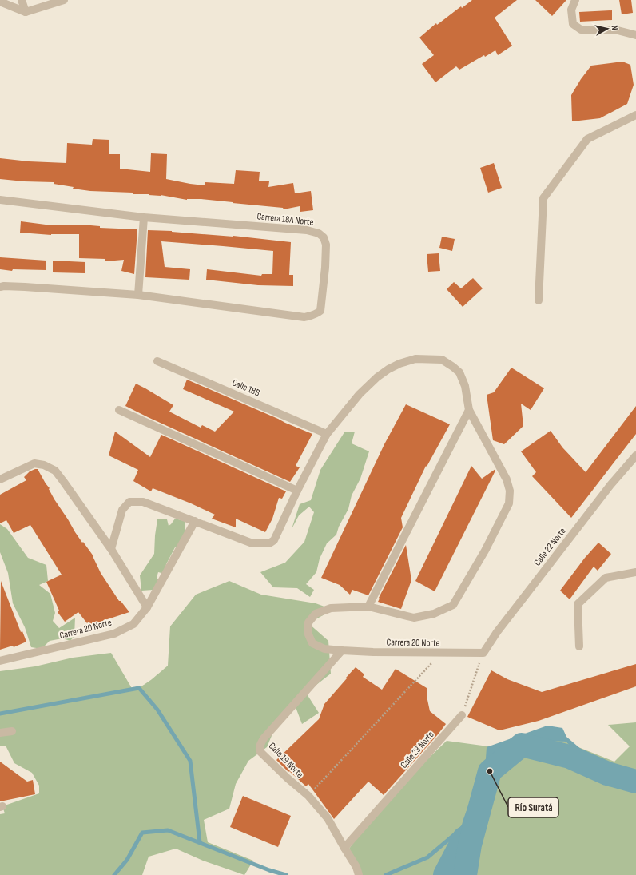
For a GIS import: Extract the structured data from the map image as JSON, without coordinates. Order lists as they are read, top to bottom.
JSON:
{
  "streets": {
    "street": [
      "Carrera 18A Norte",
      "Calle 18B",
      "Calle 22 Norte",
      "Carrera 20 Norte",
      "Calle 23 Norte",
      "Calle 19 Norte"
    ]
  },
  "crossings": [
    ["Calle 22 Norte", "Carrera 20 Norte"],
    ["Carrera 20 Norte", "Calle 19 Norte"],
    ["Calle 23 Norte", "Calle 19 Norte"]
  ],
  "places": ["Río Suratá"],
  "north": "right"
}
